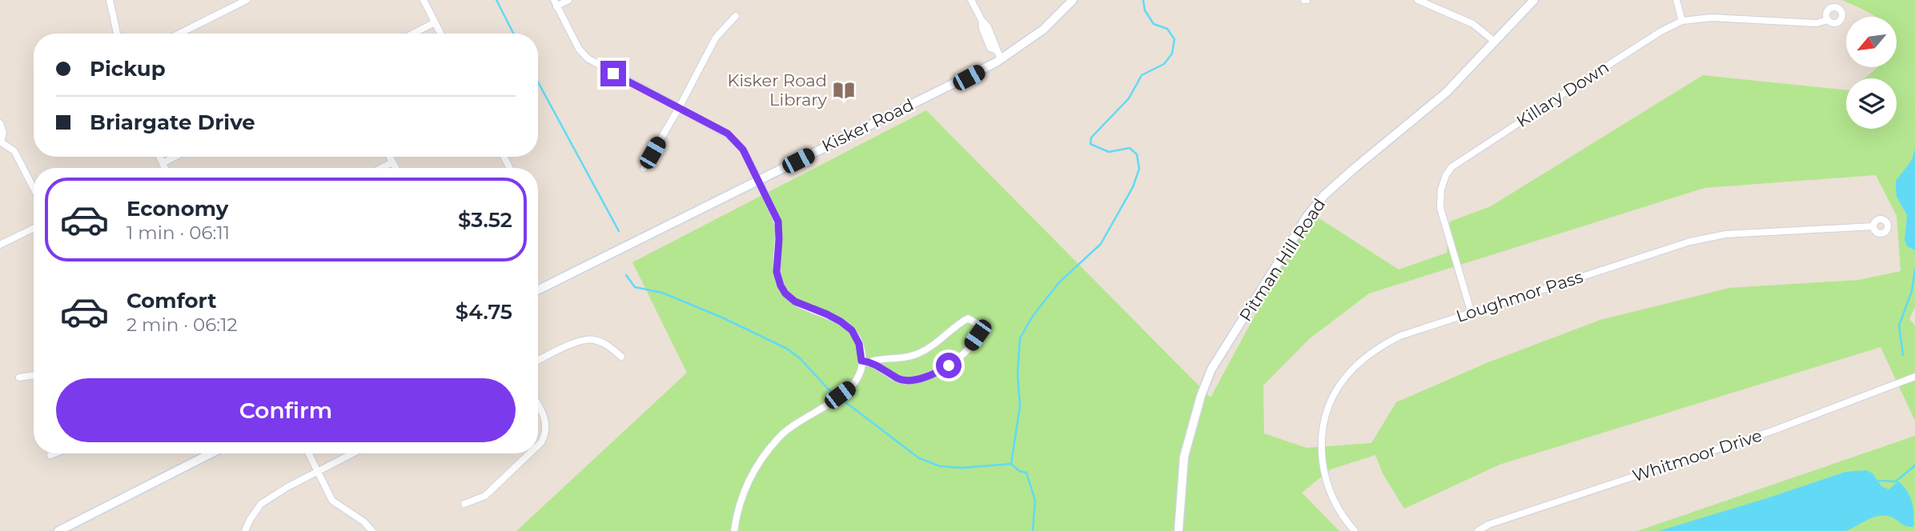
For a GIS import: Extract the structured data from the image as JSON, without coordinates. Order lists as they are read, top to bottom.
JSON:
{
  "streets": {
    "main road": ["Kisker Road", "Pitman Hill Road"],
    "street": ["Killary Down", "Loughmor Pass", "Whitmoor Drive"]
  },
  "crossings": [
    ["Killary Down", "Loughmor Pass"]
  ],
  "places": {
    "library": ["Kisker Road Library"]
  },
  "north": "bottom left",
  "page": {
    "banner": ["Pickup", "Briargate Drive"],
    "list": [
      {
        "name": "Economy",
        "note": "1 min · 06:11",
        "value": "$3.52"
      },
      {
        "name": "Comfort",
        "note": "2 min · 06:12",
        "value": "$4.75"
      }
    ],
    "buttons": "Confirm"
  }
}
